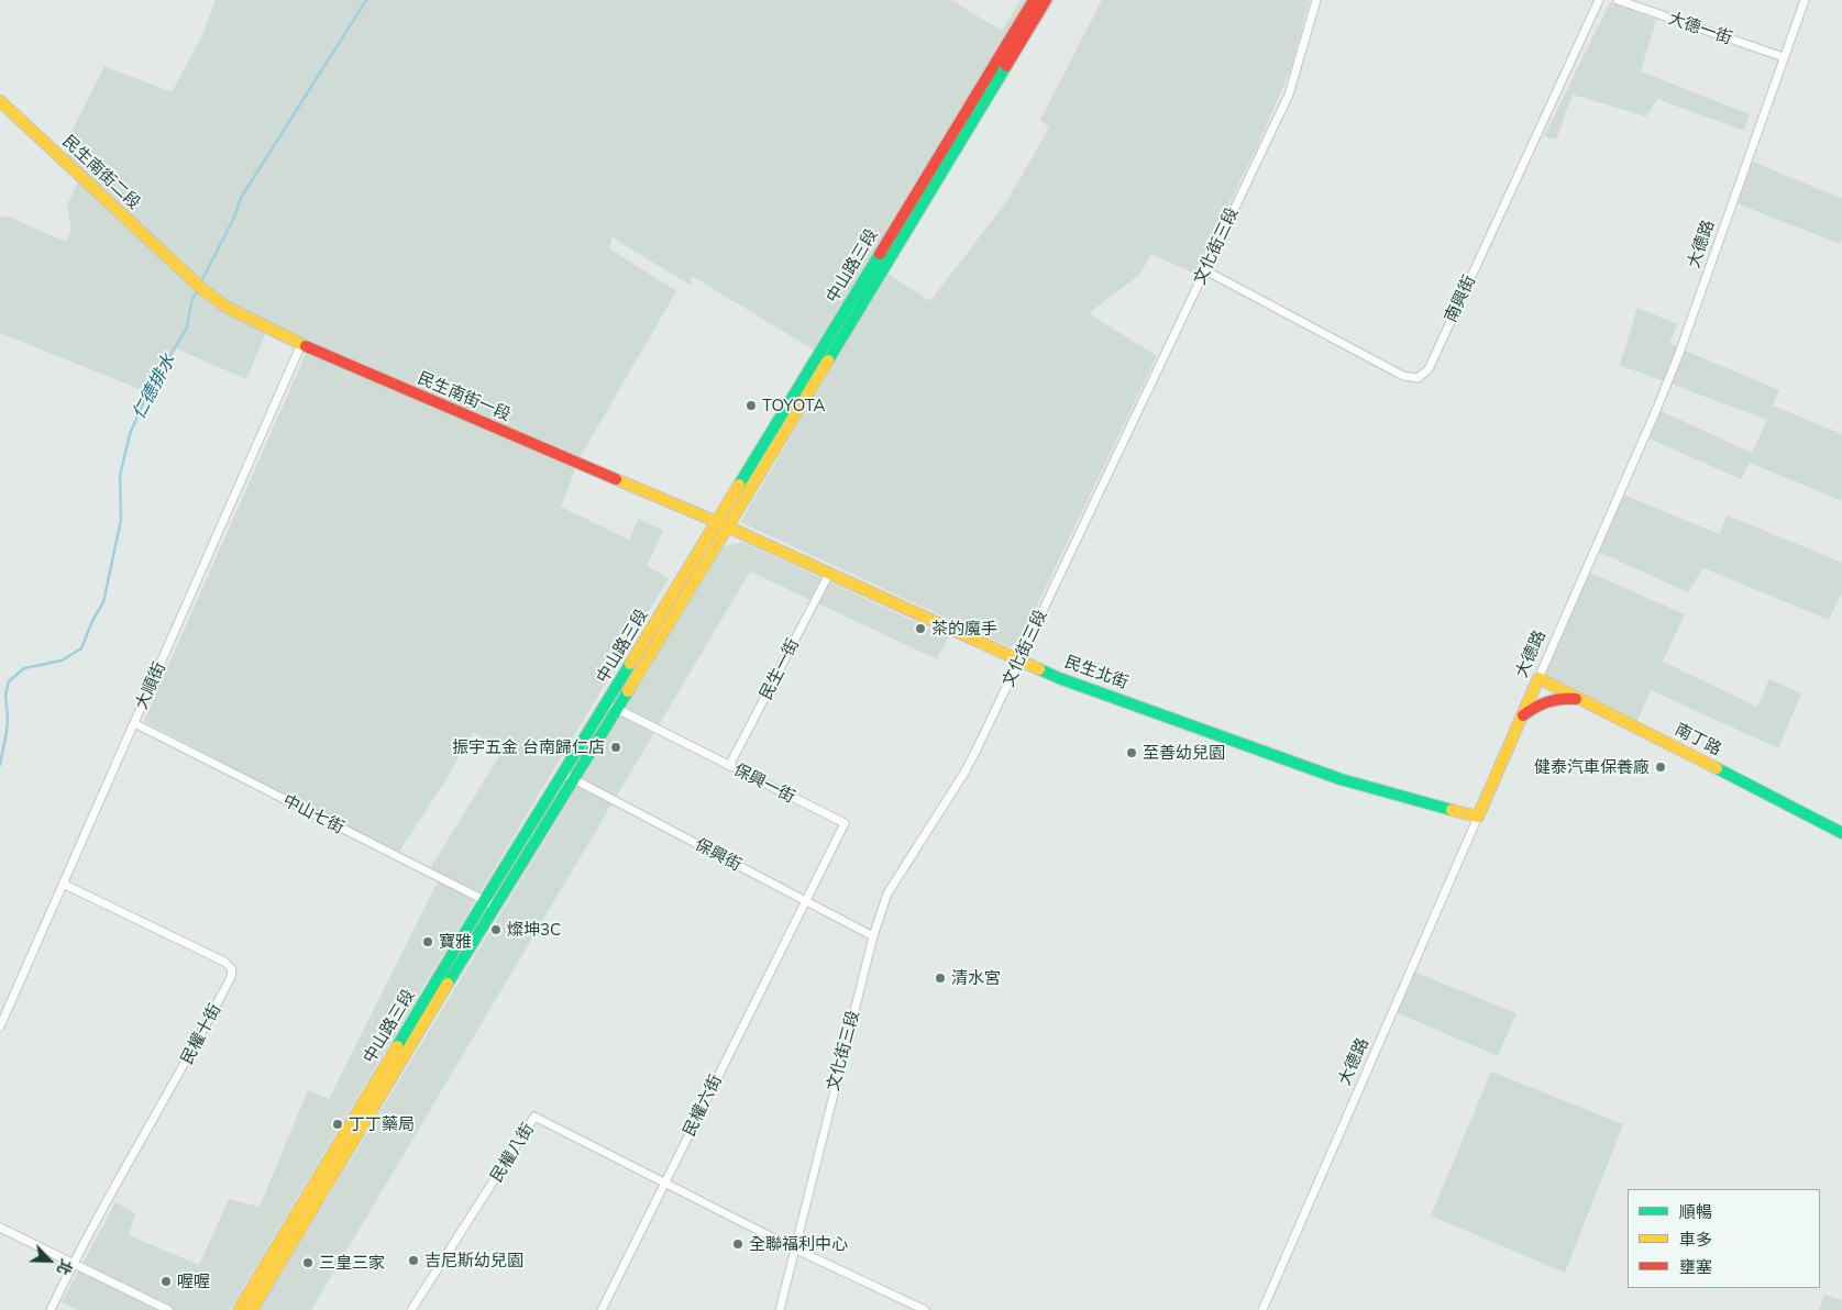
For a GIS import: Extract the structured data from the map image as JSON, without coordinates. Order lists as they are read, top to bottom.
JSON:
{
  "streets": {
    "main road": [
      "民生南街二段",
      "大德路",
      "中山路三段",
      "民生南街一段",
      "民生北街",
      "南丁路"
    ],
    "street": [
      "大德一街",
      "文化街三段",
      "南興街",
      "民生一街",
      "大順街",
      "保興一街",
      "中山七街",
      "保興街",
      "民權十街",
      "民權六街",
      "民權八街"
    ]
  },
  "crossings": [
    ["大德一街", "大德路"],
    ["民生南街二段", "民生南街一段"],
    ["大德路", "民生北街"],
    ["大德路", "南丁路"],
    ["文化街三段", "南興街"],
    ["文化街三段", "民生北街"],
    ["文化街三段", "保興街"],
    ["中山路三段", "民生南街一段"],
    ["中山路三段", "民生北街"],
    ["中山路三段", "保興一街"],
    ["中山路三段", "中山七街"],
    ["中山路三段", "保興街"],
    ["民生南街一段", "民生北街"],
    ["民生南街一段", "大順街"],
    ["民生一街", "民生北街"],
    ["民生一街", "保興一街"],
    ["大順街", "中山七街"],
    ["大順街", "民權十街"],
    ["保興一街", "保興街"],
    ["保興一街", "民權六街"],
    ["保興街", "民權六街"],
    ["民權六街", "民權八街"]
  ],
  "water": ["仁德排水"],
  "places": [
    "TOYOTA",
    "茶的魔手",
    "振宇五金 台南歸仁店",
    "至善幼兒園",
    "健泰汽車保養廠",
    "燦坤3C",
    "寶雅",
    "清水宮",
    "丁丁藥局",
    "全聯福利中心",
    "吉尼斯幼兒園",
    "三皇三家",
    "喔喔"
  ],
  "legend": ["順暢", "車多", "壅塞"],
  "north": "bottom right"
}
